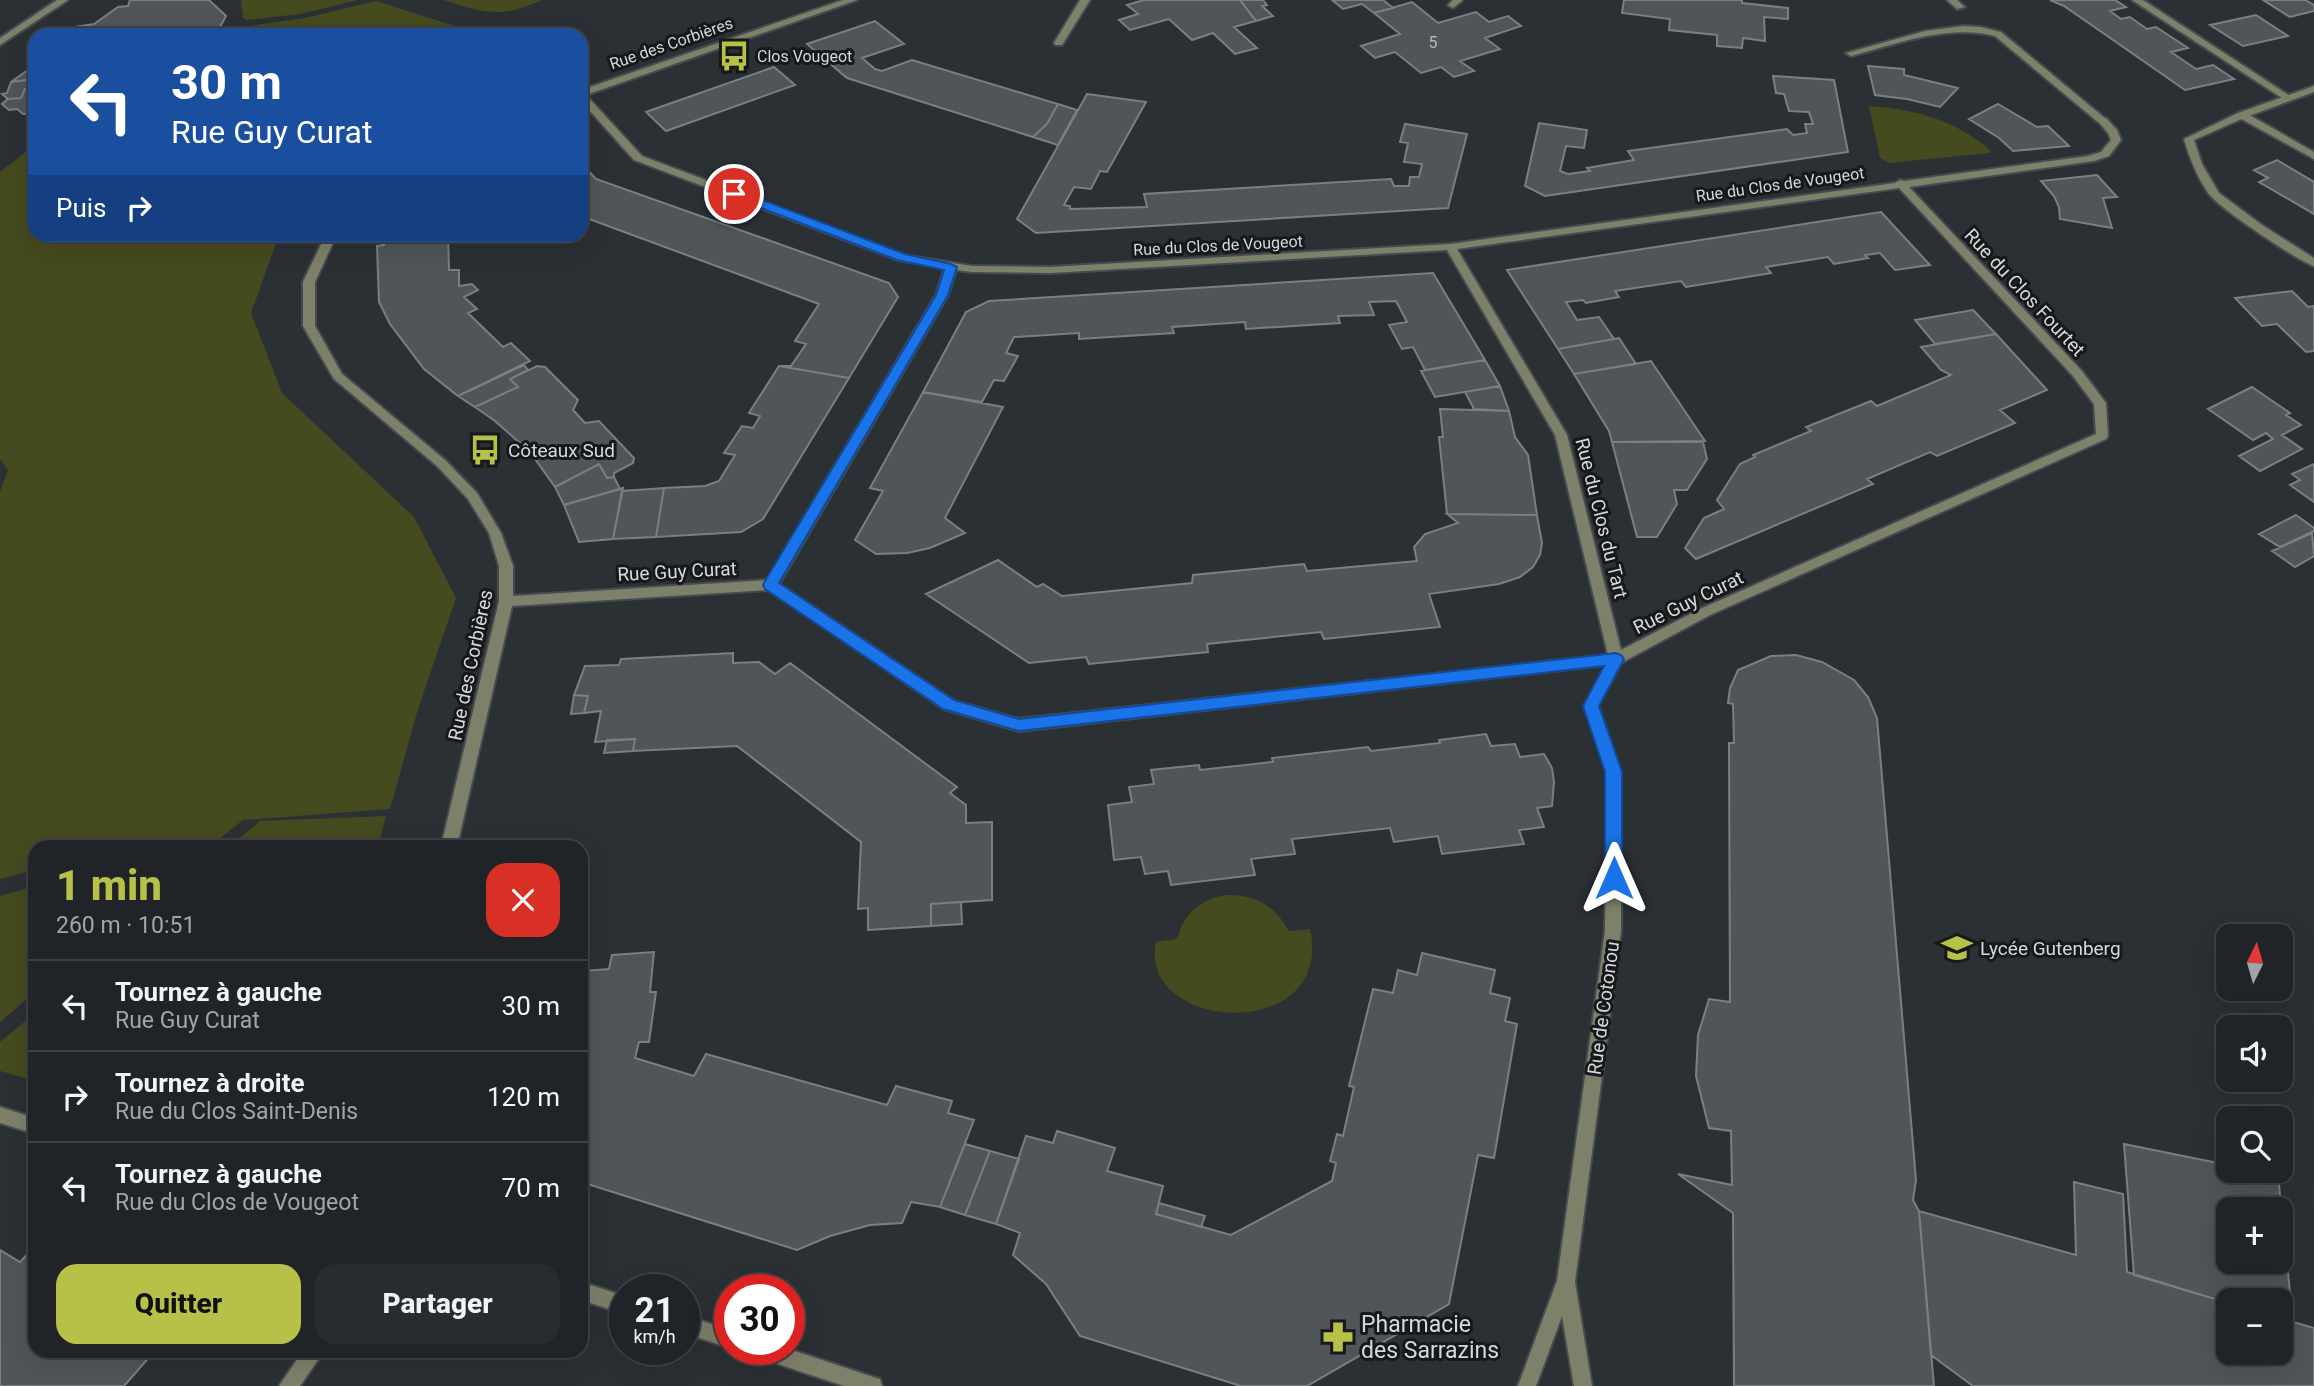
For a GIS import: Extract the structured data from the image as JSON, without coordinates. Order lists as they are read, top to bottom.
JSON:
{
  "streets": {
    "street": [
      "Rue des Corbières",
      "Rue du Clos de Vougeot",
      "Rue du Clos Fourtet",
      "Rue du Clos du Tart",
      "Rue Guy Curat",
      "Rue de Cotonou"
    ]
  },
  "crossings": [
    ["Rue des Corbières", "Rue Guy Curat"],
    ["Rue du Clos de Vougeot", "Rue du Clos Fourtet"],
    ["Rue du Clos de Vougeot", "Rue du Clos du Tart"],
    ["Rue du Clos Fourtet", "Rue Guy Curat"],
    ["Rue du Clos du Tart", "Rue Guy Curat"],
    ["Rue du Clos du Tart", "Rue de Cotonou"],
    ["Rue Guy Curat", "Rue de Cotonou"]
  ],
  "places": {
    "bus stop": ["Clos Vougeot", "Côteaux Sud"],
    "school or university": ["Lycée Gutenberg"],
    "pharmacy": ["Pharmacie des Sarrazins"]
  },
  "house_numbers": ["5"],
  "north": "top",
  "page": {
    "turn": ["30 m", "Rue Guy Curat"],
    "then": "Puis",
    "heading": ["1 min", "260 m · 10:51"],
    "map_buttons": ["+", "−"],
    "list": [
      {
        "name": "Tournez à gauche",
        "note": "Rue Guy Curat",
        "value": "30 m"
      },
      {
        "name": "Tournez à droite",
        "note": "Rue du Clos Saint-Denis",
        "value": "120 m"
      },
      {
        "name": "Tournez à gauche",
        "note": "Rue du Clos de Vougeot",
        "value": "70 m"
      }
    ],
    "buttons": ["Quitter", "Partager"],
    "speed": "21 km/h",
    "limit": "30"
  }
}
